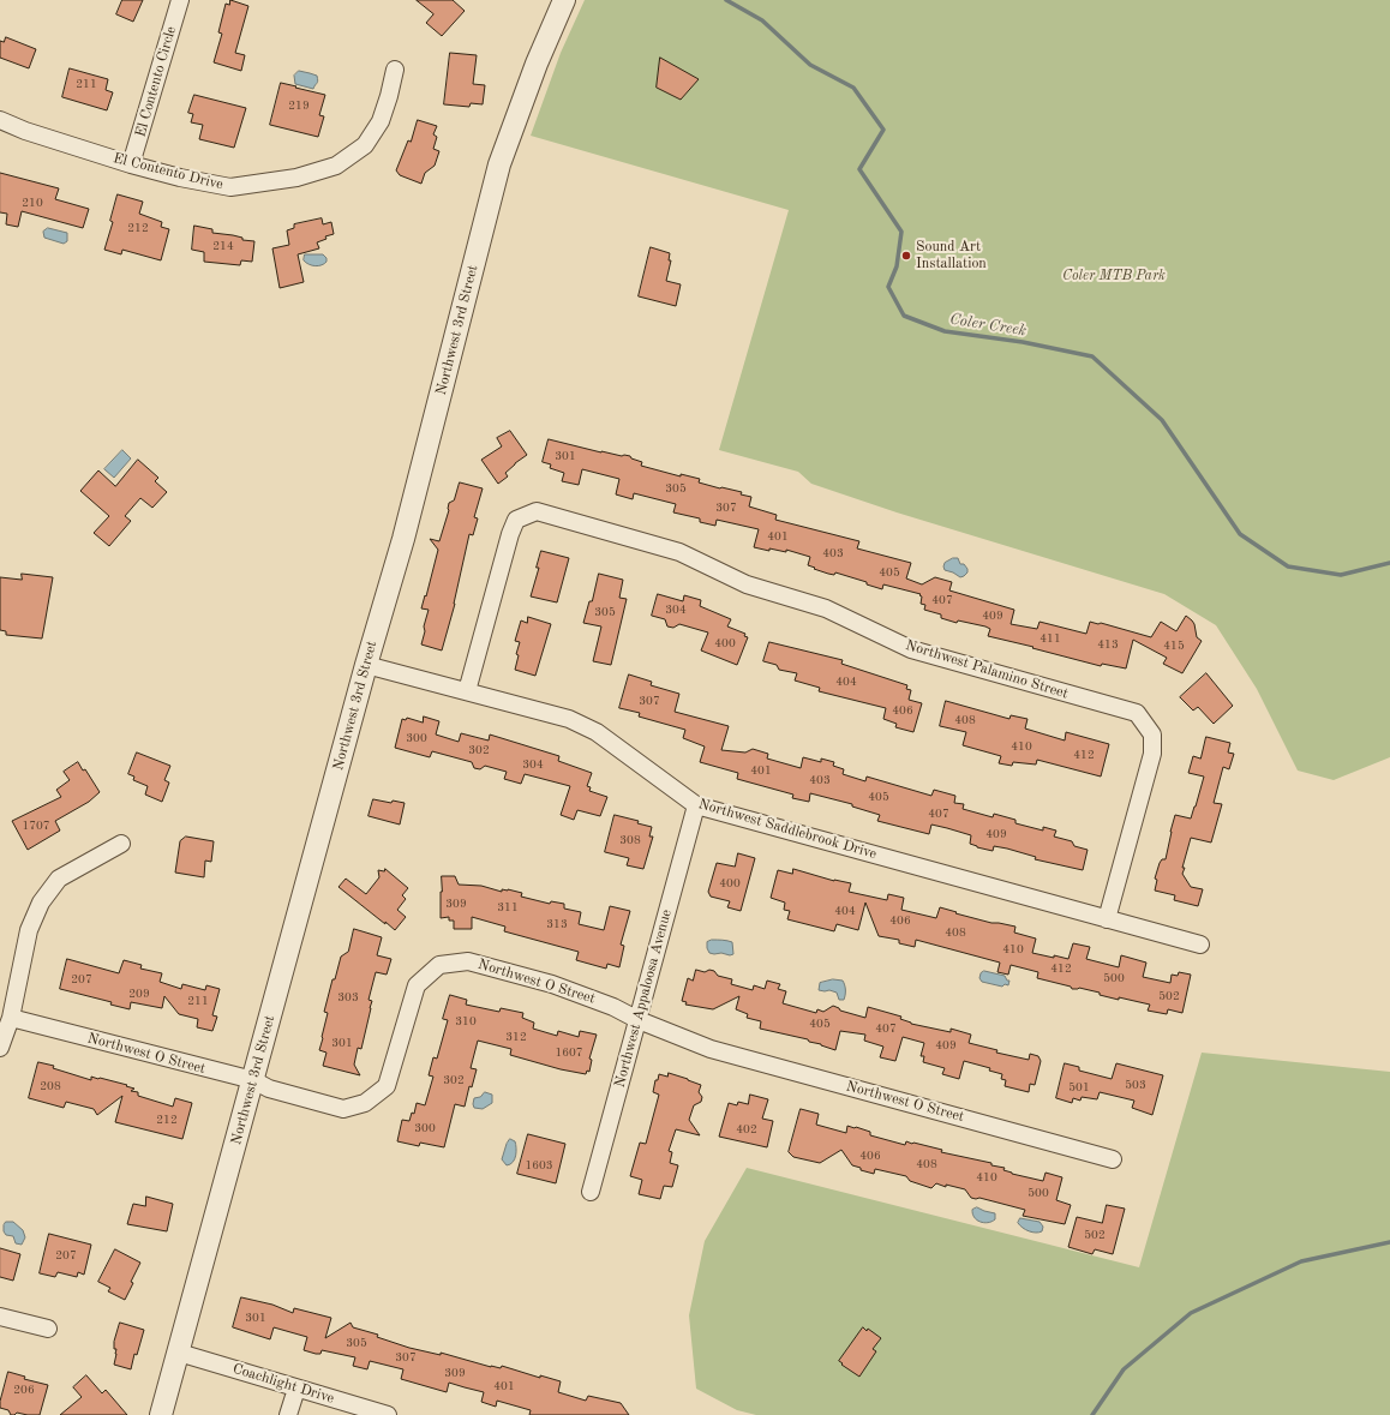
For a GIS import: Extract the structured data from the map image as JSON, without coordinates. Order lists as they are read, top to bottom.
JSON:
{
  "streets": {
    "street": [
      "El Contento Circle",
      "El Contento Drive",
      "Northwest 3rd Street",
      "Northwest Palamino Street",
      "Northwest Saddlebrook Drive",
      "Northwest O Street",
      "Northwest Appaloosa Avenue",
      "Coachlight Drive"
    ]
  },
  "crossings": [
    ["El Contento Circle", "El Contento Drive"],
    ["Northwest 3rd Street", "Northwest Saddlebrook Drive"],
    ["Northwest 3rd Street", "Northwest O Street"],
    ["Northwest 3rd Street", "Coachlight Drive"],
    ["Northwest Palamino Street", "Northwest Saddlebrook Drive"],
    ["Northwest Saddlebrook Drive", "Northwest Appaloosa Avenue"],
    ["Northwest O Street", "Northwest Appaloosa Avenue"]
  ],
  "water": ["Coler Creek"],
  "parks": ["Coler MTB Park"],
  "places": ["Sound Art Installation"],
  "house_numbers": [
    "211",
    "219",
    "210",
    "212",
    "214",
    "301",
    "305",
    "307",
    "401",
    "403",
    "405",
    "407",
    "304",
    "305",
    "409",
    "411",
    "400",
    "413",
    "415",
    "404",
    "307",
    "406",
    "408",
    "300",
    "410",
    "302",
    "412",
    "304",
    "401",
    "403",
    "405",
    "407",
    "1707",
    "409",
    "308",
    "400",
    "309",
    "311",
    "404",
    "406",
    "313",
    "408",
    "410",
    "412",
    "500",
    "207",
    "209",
    "502",
    "303",
    "211",
    "310",
    "405",
    "407",
    "312",
    "301",
    "409",
    "1607",
    "302",
    "503",
    "208",
    "501",
    "212",
    "300",
    "402",
    "406",
    "408",
    "1603",
    "410",
    "500",
    "502",
    "207",
    "301",
    "305",
    "307",
    "309",
    "401",
    "206"
  ]
}
